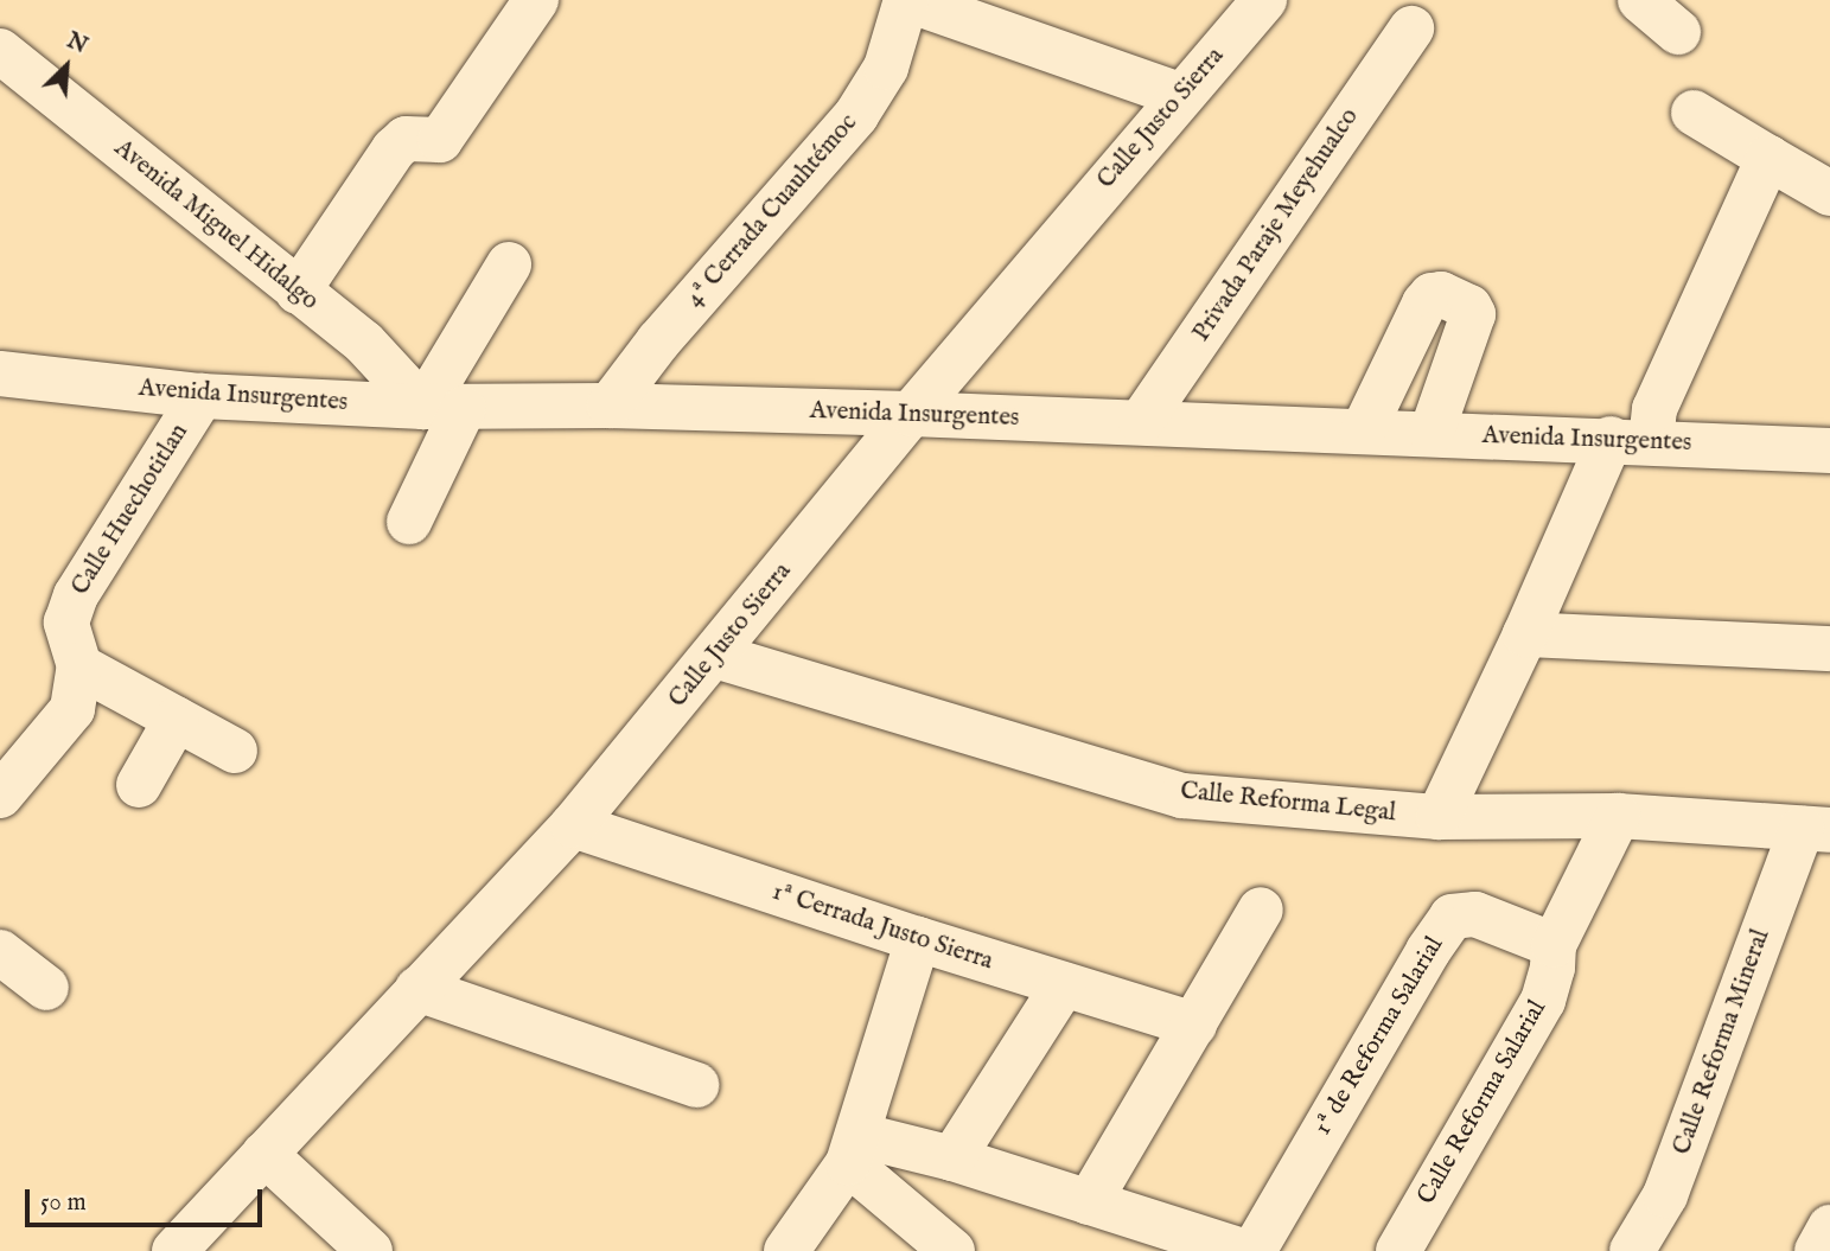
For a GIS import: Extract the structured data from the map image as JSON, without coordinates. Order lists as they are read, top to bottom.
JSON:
{
  "streets": {
    "street": [
      "Calle Justo Sierra",
      "4ª Cerrada Cuauhtémoc",
      "Avenida Miguel Hidalgo",
      "Privada Paraje Meyehualco",
      "Avenida Insurgentes",
      "Calle Huechotitlan",
      "Calle Reforma Legal",
      "1ª Cerrada Justo Sierra",
      "1ª de Reforma Salarial",
      "Calle Reforma Mineral",
      "Calle Reforma Salarial"
    ]
  },
  "crossings": [
    ["Calle Justo Sierra", "Avenida Insurgentes"],
    ["Calle Justo Sierra", "Calle Reforma Legal"],
    ["Calle Justo Sierra", "1ª Cerrada Justo Sierra"],
    ["4ª Cerrada Cuauhtémoc", "Avenida Insurgentes"],
    ["Avenida Miguel Hidalgo", "Avenida Insurgentes"],
    ["Privada Paraje Meyehualco", "Avenida Insurgentes"],
    ["Avenida Insurgentes", "Calle Huechotitlan"],
    ["Calle Reforma Legal", "Calle Reforma Mineral"],
    ["Calle Reforma Legal", "Calle Reforma Salarial"],
    ["1ª de Reforma Salarial", "Calle Reforma Salarial"]
  ],
  "scale_bar": "50 m",
  "north": "top right"
}
